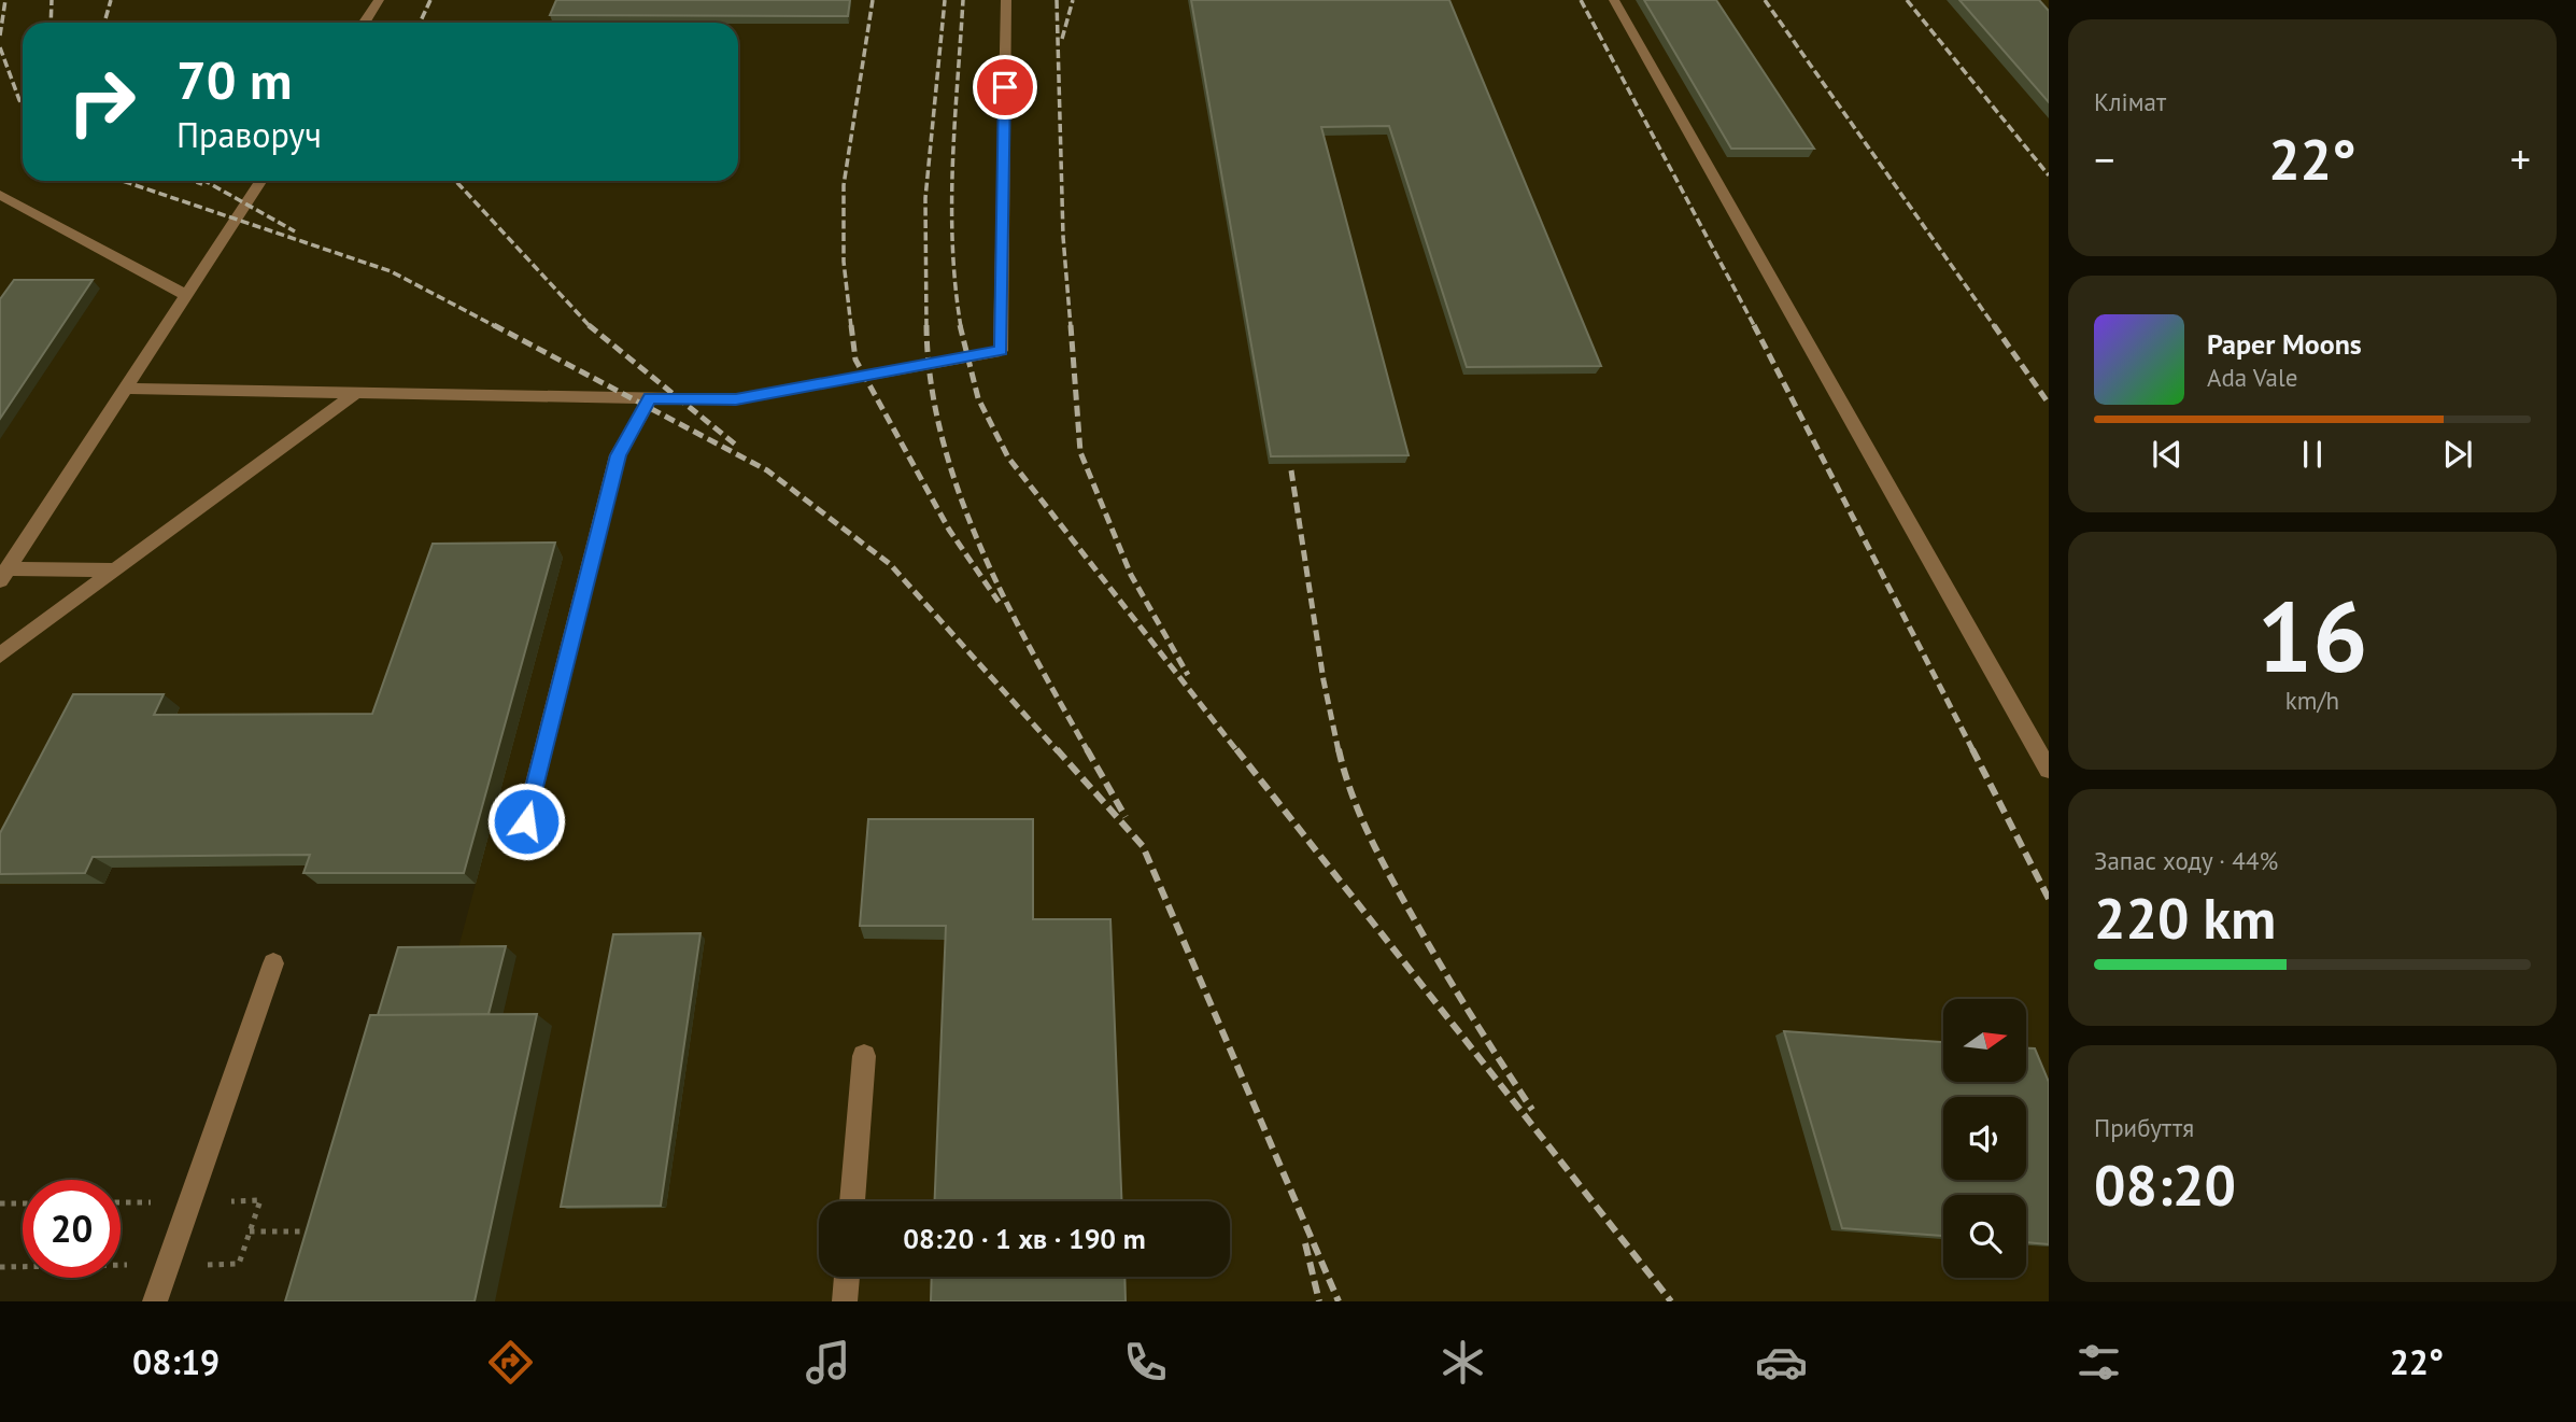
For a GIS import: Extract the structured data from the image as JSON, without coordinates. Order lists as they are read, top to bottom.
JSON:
{
  "north": "right",
  "page": {
    "tile": [
      "Клімат",
      ["16", "km/h"],
      ["Запас ходу · 44%", "220 km"],
      ["Прибуття", "08:20"]
    ],
    "turn": ["70 m", "Праворуч"],
    "heat": ["−", "22°", "+"],
    "song": ["Paper Moons", "Ada Vale"],
    "limit": "20",
    "trip": "08:20 · 1 хв · 190 m",
    "tabs": ["08:19", "22°"]
  }
}
